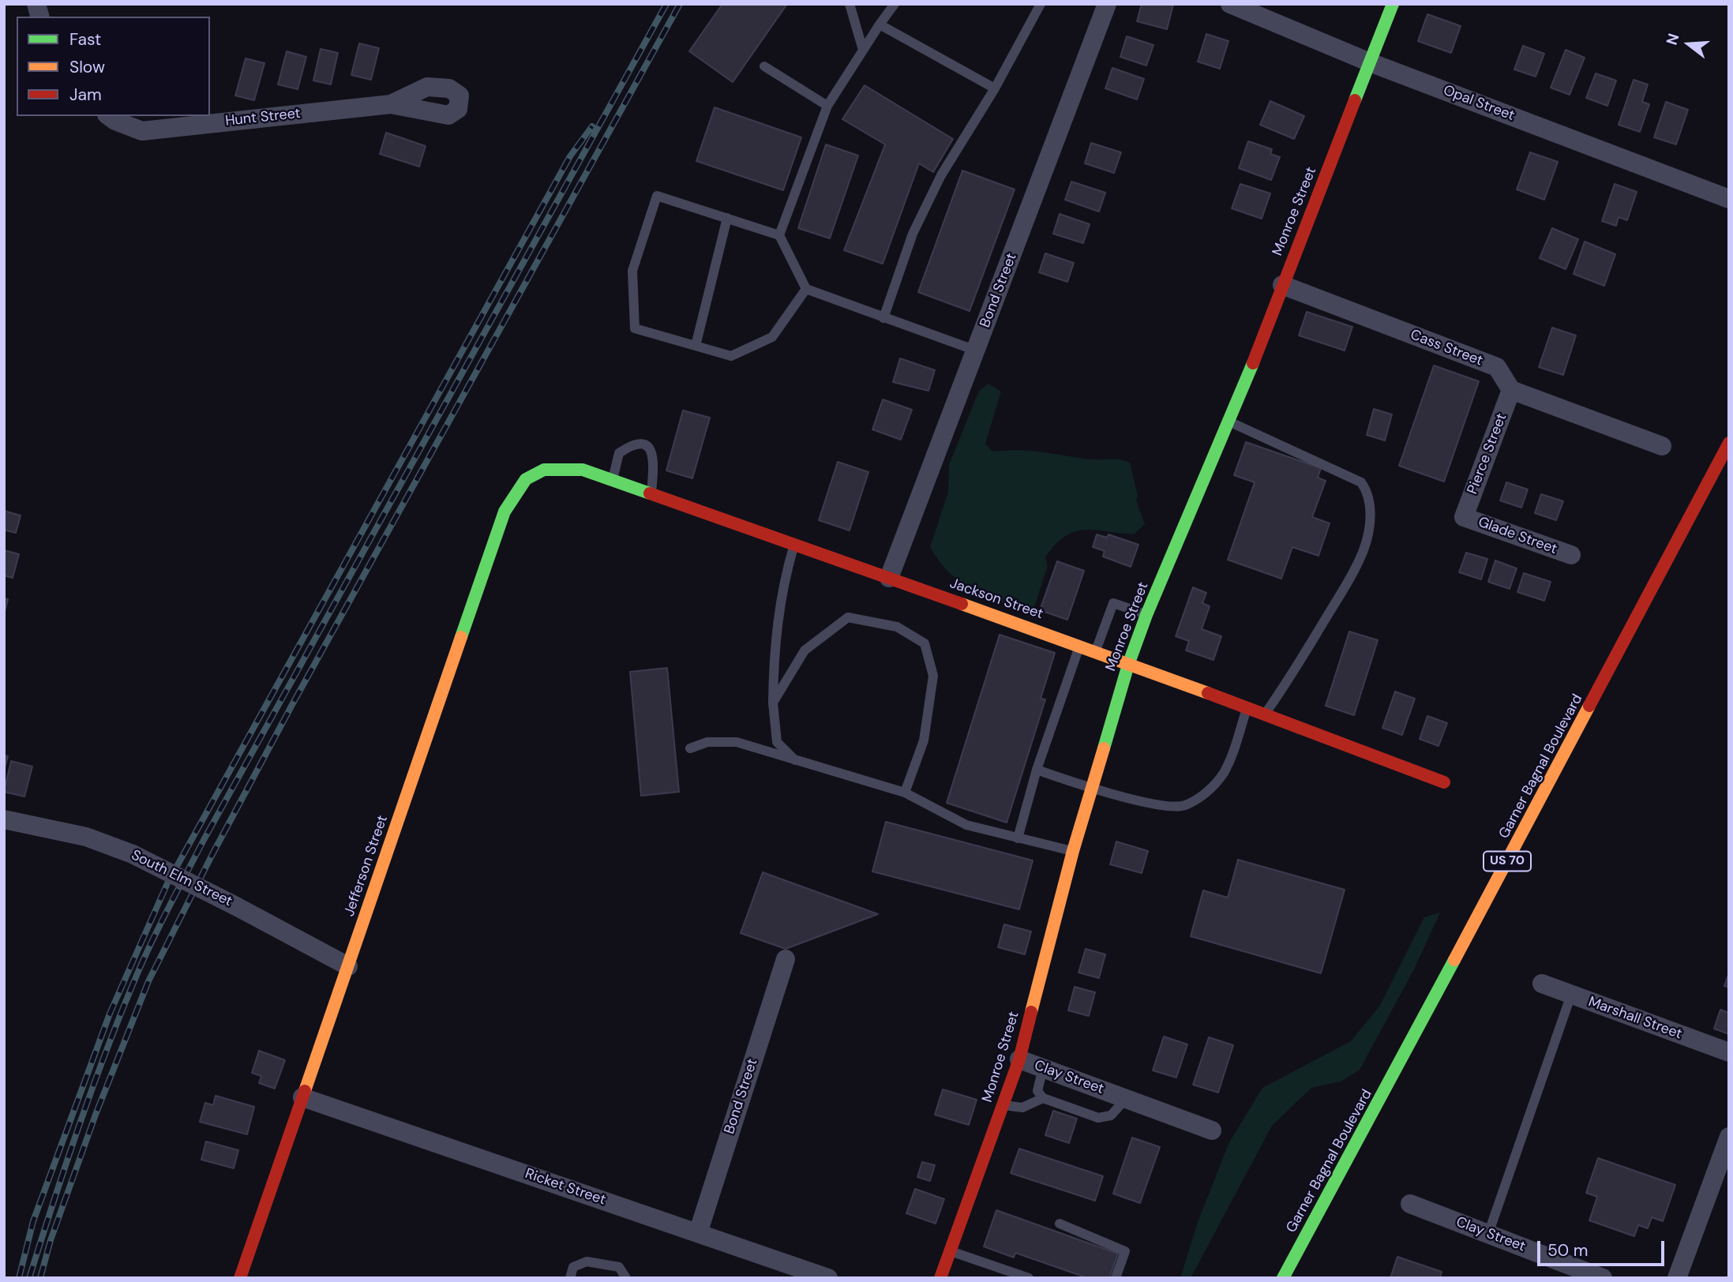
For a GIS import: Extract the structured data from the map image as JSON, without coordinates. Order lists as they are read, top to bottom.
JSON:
{
  "streets": {
    "main road": [
      "Monroe Street",
      "Jackson Street",
      "Garner Bagnal Boulevard",
      "US 70",
      "Jefferson Street"
    ],
    "street": [
      "Opal Street",
      "Hunt Street",
      "Bond Street",
      "Cass Street",
      "Pierce Street",
      "Glade Street",
      "South Elm Street",
      "Marshall Street",
      "Clay Street",
      "Ricket Street"
    ]
  },
  "crossings": [
    ["Opal Street", "Monroe Street"],
    ["Monroe Street", "Cass Street"],
    ["Monroe Street", "Jackson Street"],
    ["Monroe Street", "Clay Street"],
    ["Bond Street", "Jackson Street"],
    ["Bond Street", "Ricket Street"],
    ["Cass Street", "Pierce Street"],
    ["Pierce Street", "Glade Street"],
    ["Jackson Street", "Jefferson Street"],
    ["Jefferson Street", "South Elm Street"],
    ["Jefferson Street", "Ricket Street"]
  ],
  "legend": ["Fast", "Slow", "Jam"],
  "scale_bar": "50 m",
  "north": "left"
}
